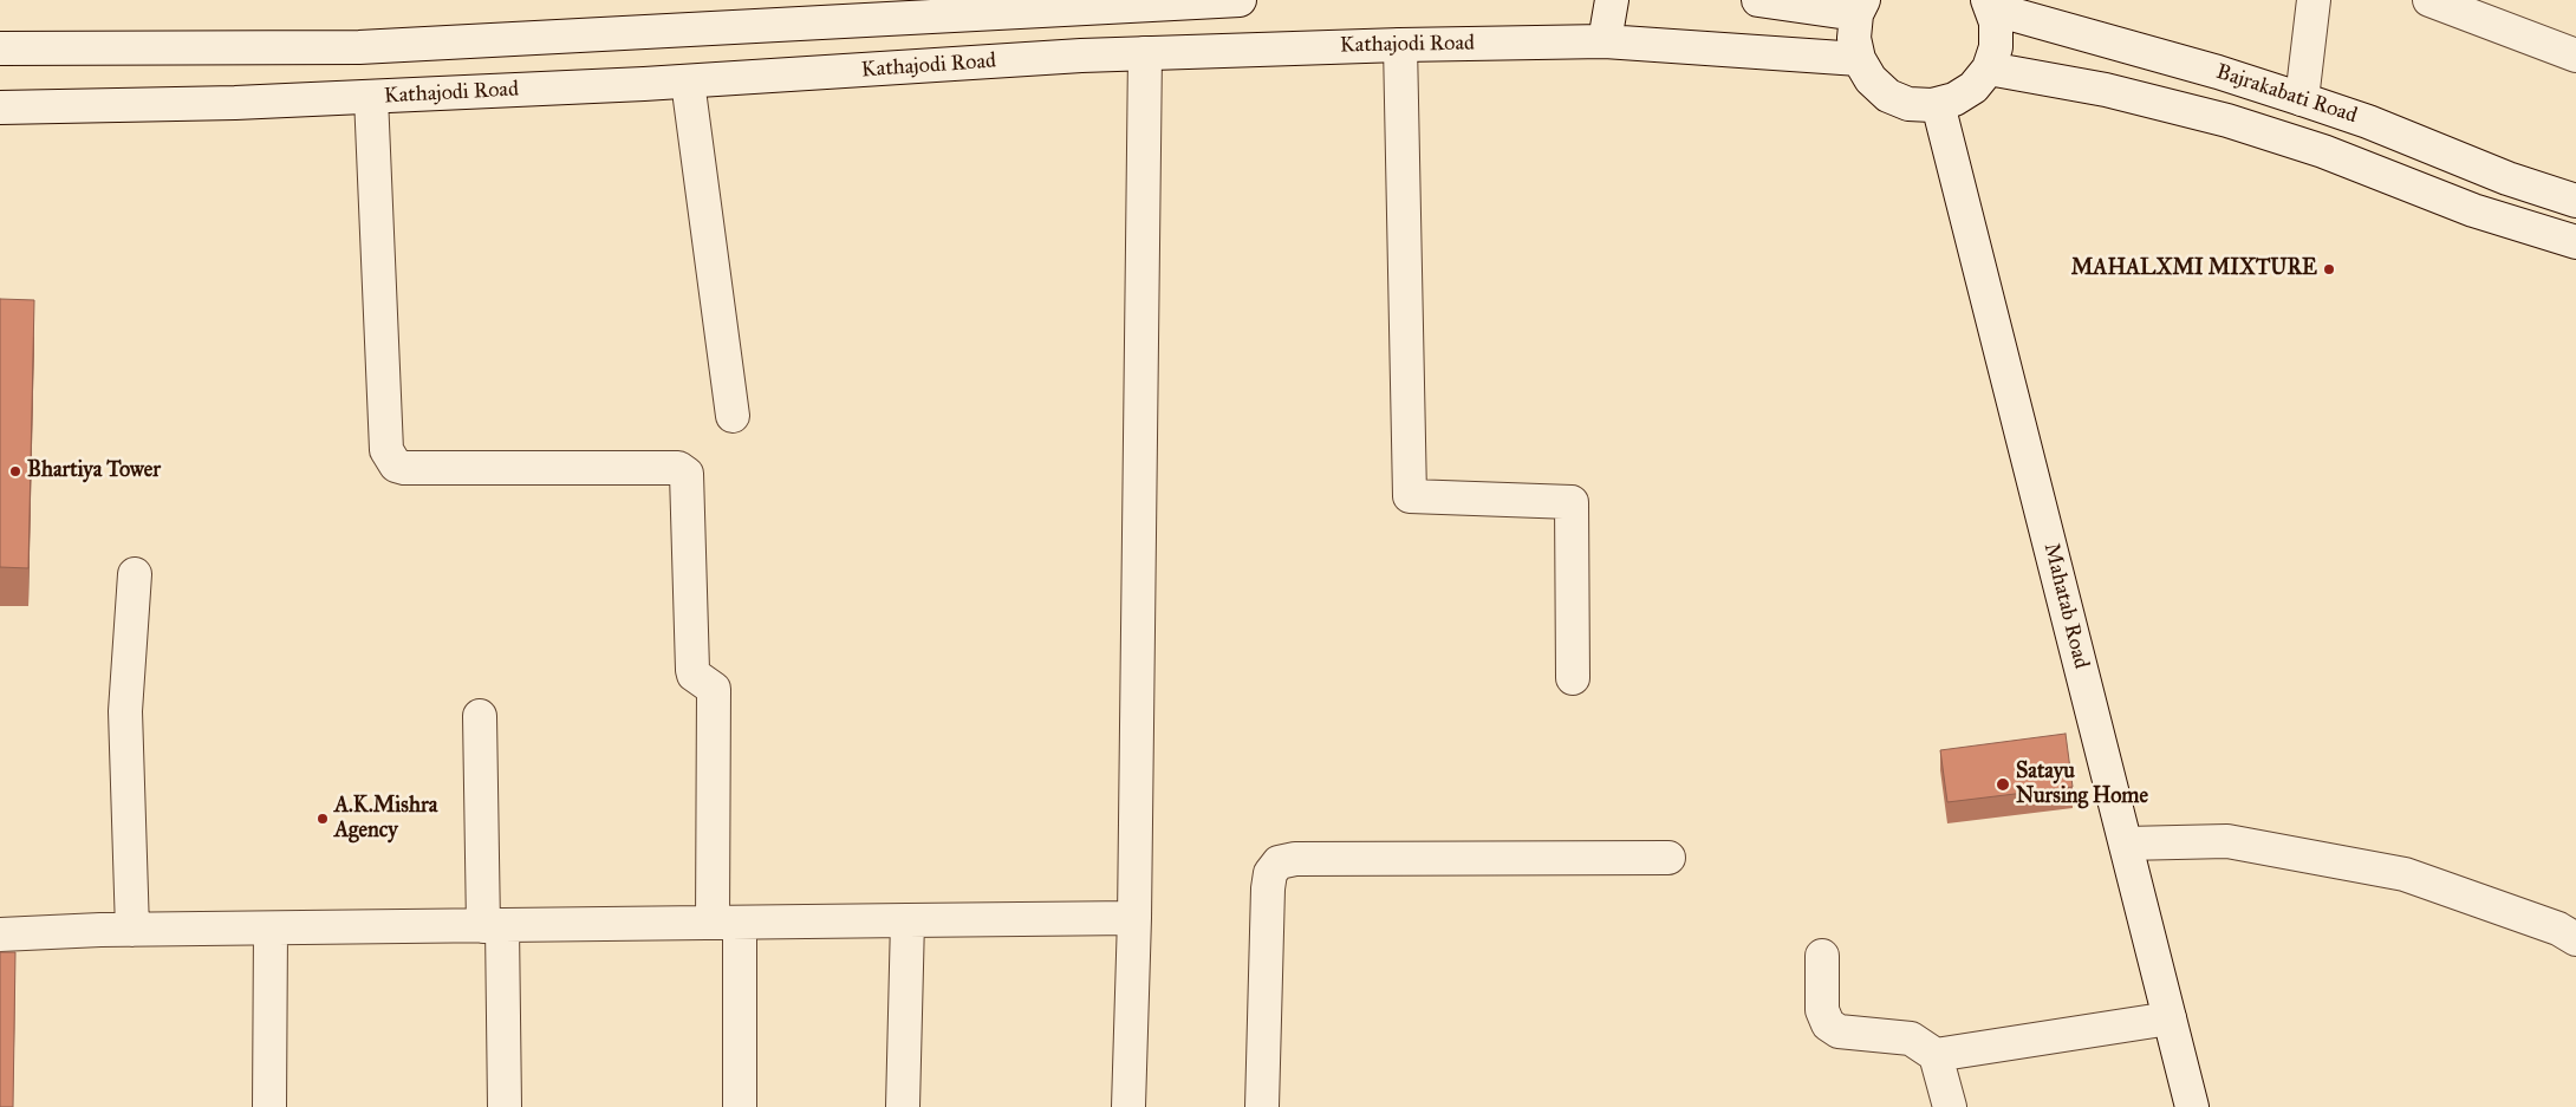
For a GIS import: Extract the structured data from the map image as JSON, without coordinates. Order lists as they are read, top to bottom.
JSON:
{
  "streets": {
    "street": ["Kathajodi Road", "Bajrakabati Road", "Mahatab Road"]
  },
  "places": [
    "MAHALXMI MIXTURE",
    "Bhartiya Tower",
    "Satayu Nursing Home",
    "A.K.Mishra Agency"
  ]
}
